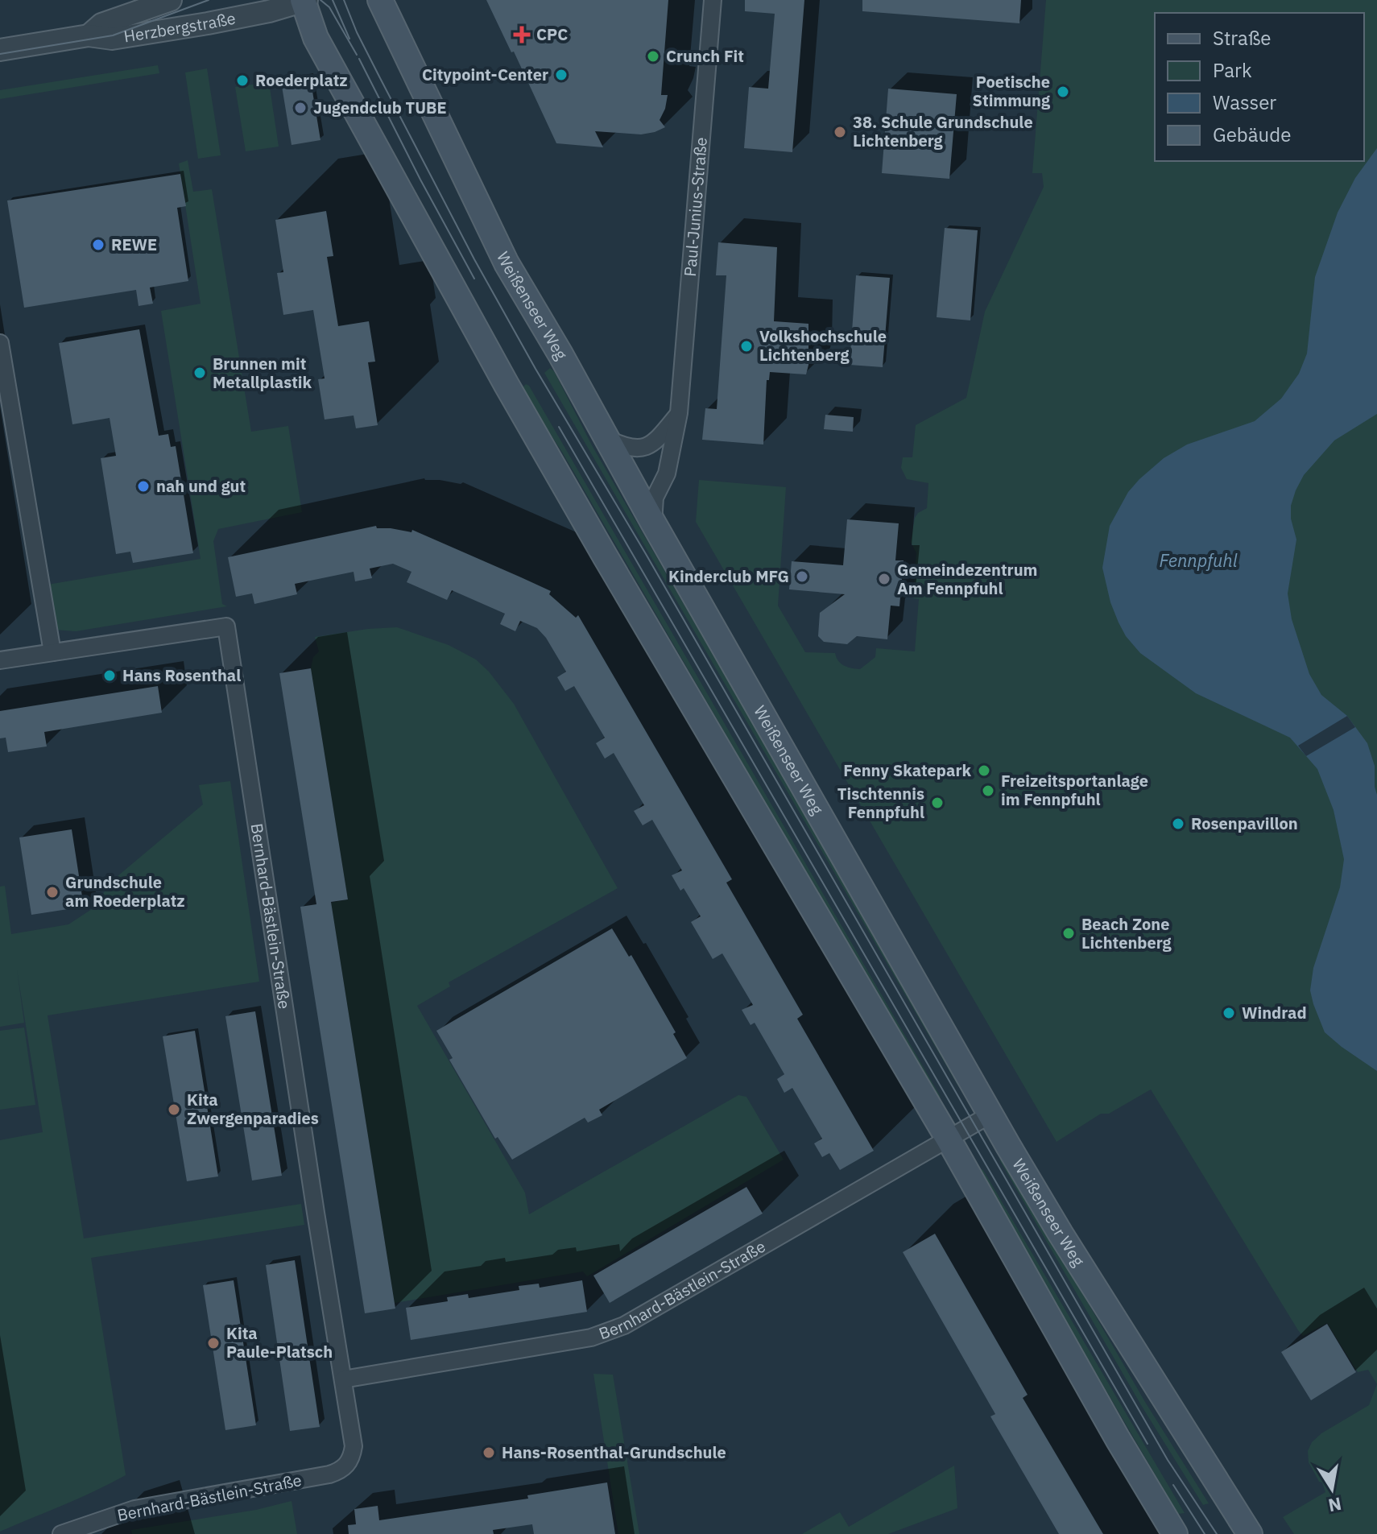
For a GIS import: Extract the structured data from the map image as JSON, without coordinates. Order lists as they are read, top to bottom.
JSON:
{
  "streets": {
    "main road": ["Weißenseer Weg"],
    "street": ["Herzbergstraße", "Paul-Junius-Straße", "Bernhard-Bästlein-Straße"]
  },
  "crossings": [
    ["Paul-Junius-Straße", "Weißenseer Weg"],
    ["Weißenseer Weg", "Bernhard-Bästlein-Straße"]
  ],
  "water": ["Fennpfuhl"],
  "places": {
    "health": ["CPC"],
    "other": [
      "Crunch Fit",
      "Citypoint-Center",
      "Roederplatz",
      "Poetische Stimmung",
      "Jugendclub TUBE",
      "38. Schule Grundschule Lichtenberg",
      "REWE",
      "Volkshochschule Lichtenberg",
      "Brunnen mit Metallplastik",
      "nah und gut",
      "Kinderclub MFG",
      "Gemeindezentrum Am Fennpfuhl",
      "Hans Rosenthal",
      "Fenny Skatepark",
      "Freizeitsportanlage im Fennpfuhl",
      "Tischtennis Fennpfuhl",
      "Rosenpavillon",
      "Grundschule am Roederplatz",
      "Beach Zone Lichtenberg",
      "Windrad",
      "Kita Zwergenparadies",
      "Kita Paule-Platsch",
      "Hans-Rosenthal-Grundschule"
    ]
  },
  "legend": [
    "Straße",
    "Park",
    "Wasser",
    "Gebäude"
  ],
  "north": "bottom"
}
